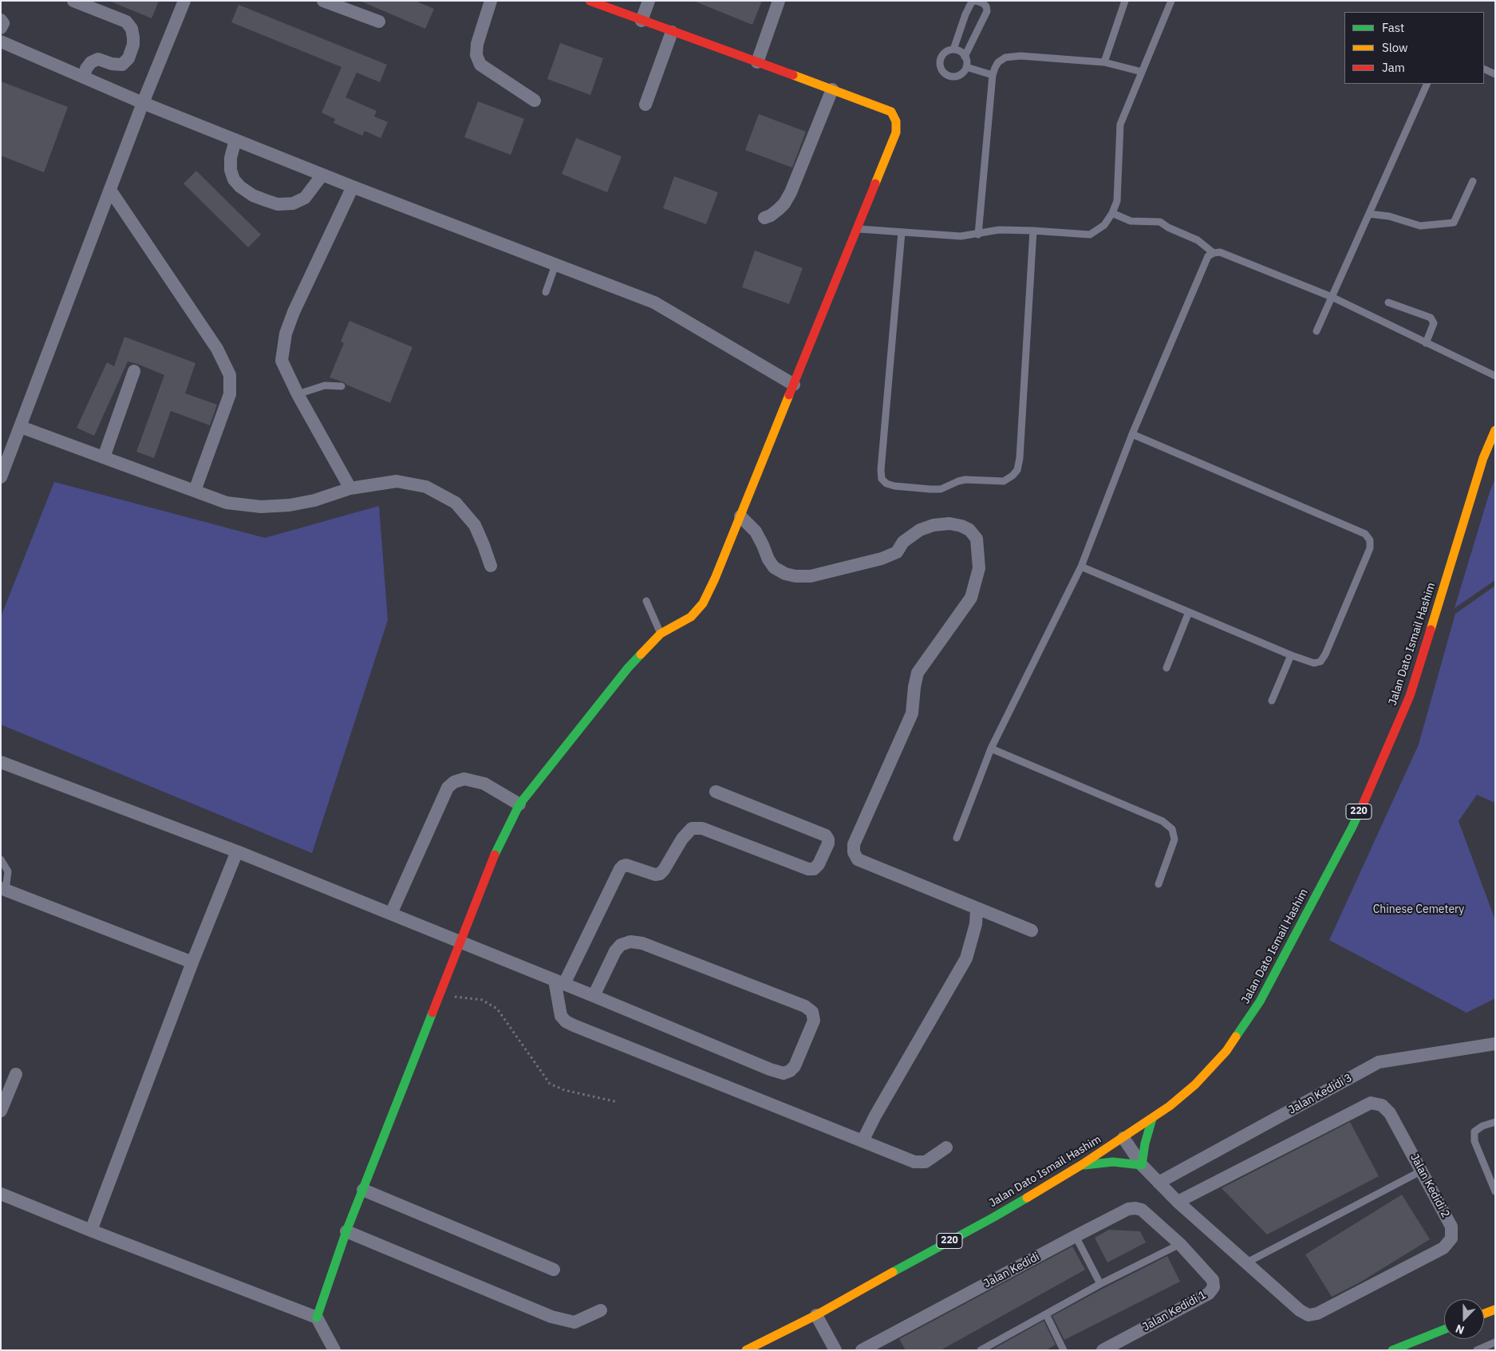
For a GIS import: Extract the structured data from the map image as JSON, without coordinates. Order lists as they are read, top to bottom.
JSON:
{
  "streets": {
    "street": [
      "Jalan Dato Ismail Hashim",
      "220",
      "Jalan Kedidi 3",
      "Jalan Kedidi 2",
      "Jalan Kedidi",
      "Jalan Kedidi 1"
    ]
  },
  "crossings": [
    ["Jalan Dato Ismail Hashim", "Jalan Kedidi 2"],
    ["Jalan Kedidi 3", "Jalan Kedidi 2"],
    ["Jalan Kedidi", "Jalan Kedidi 1"]
  ],
  "parks": ["Chinese Cemetery"],
  "legend": ["Fast", "Slow", "Jam"],
  "north": "bottom"
}
